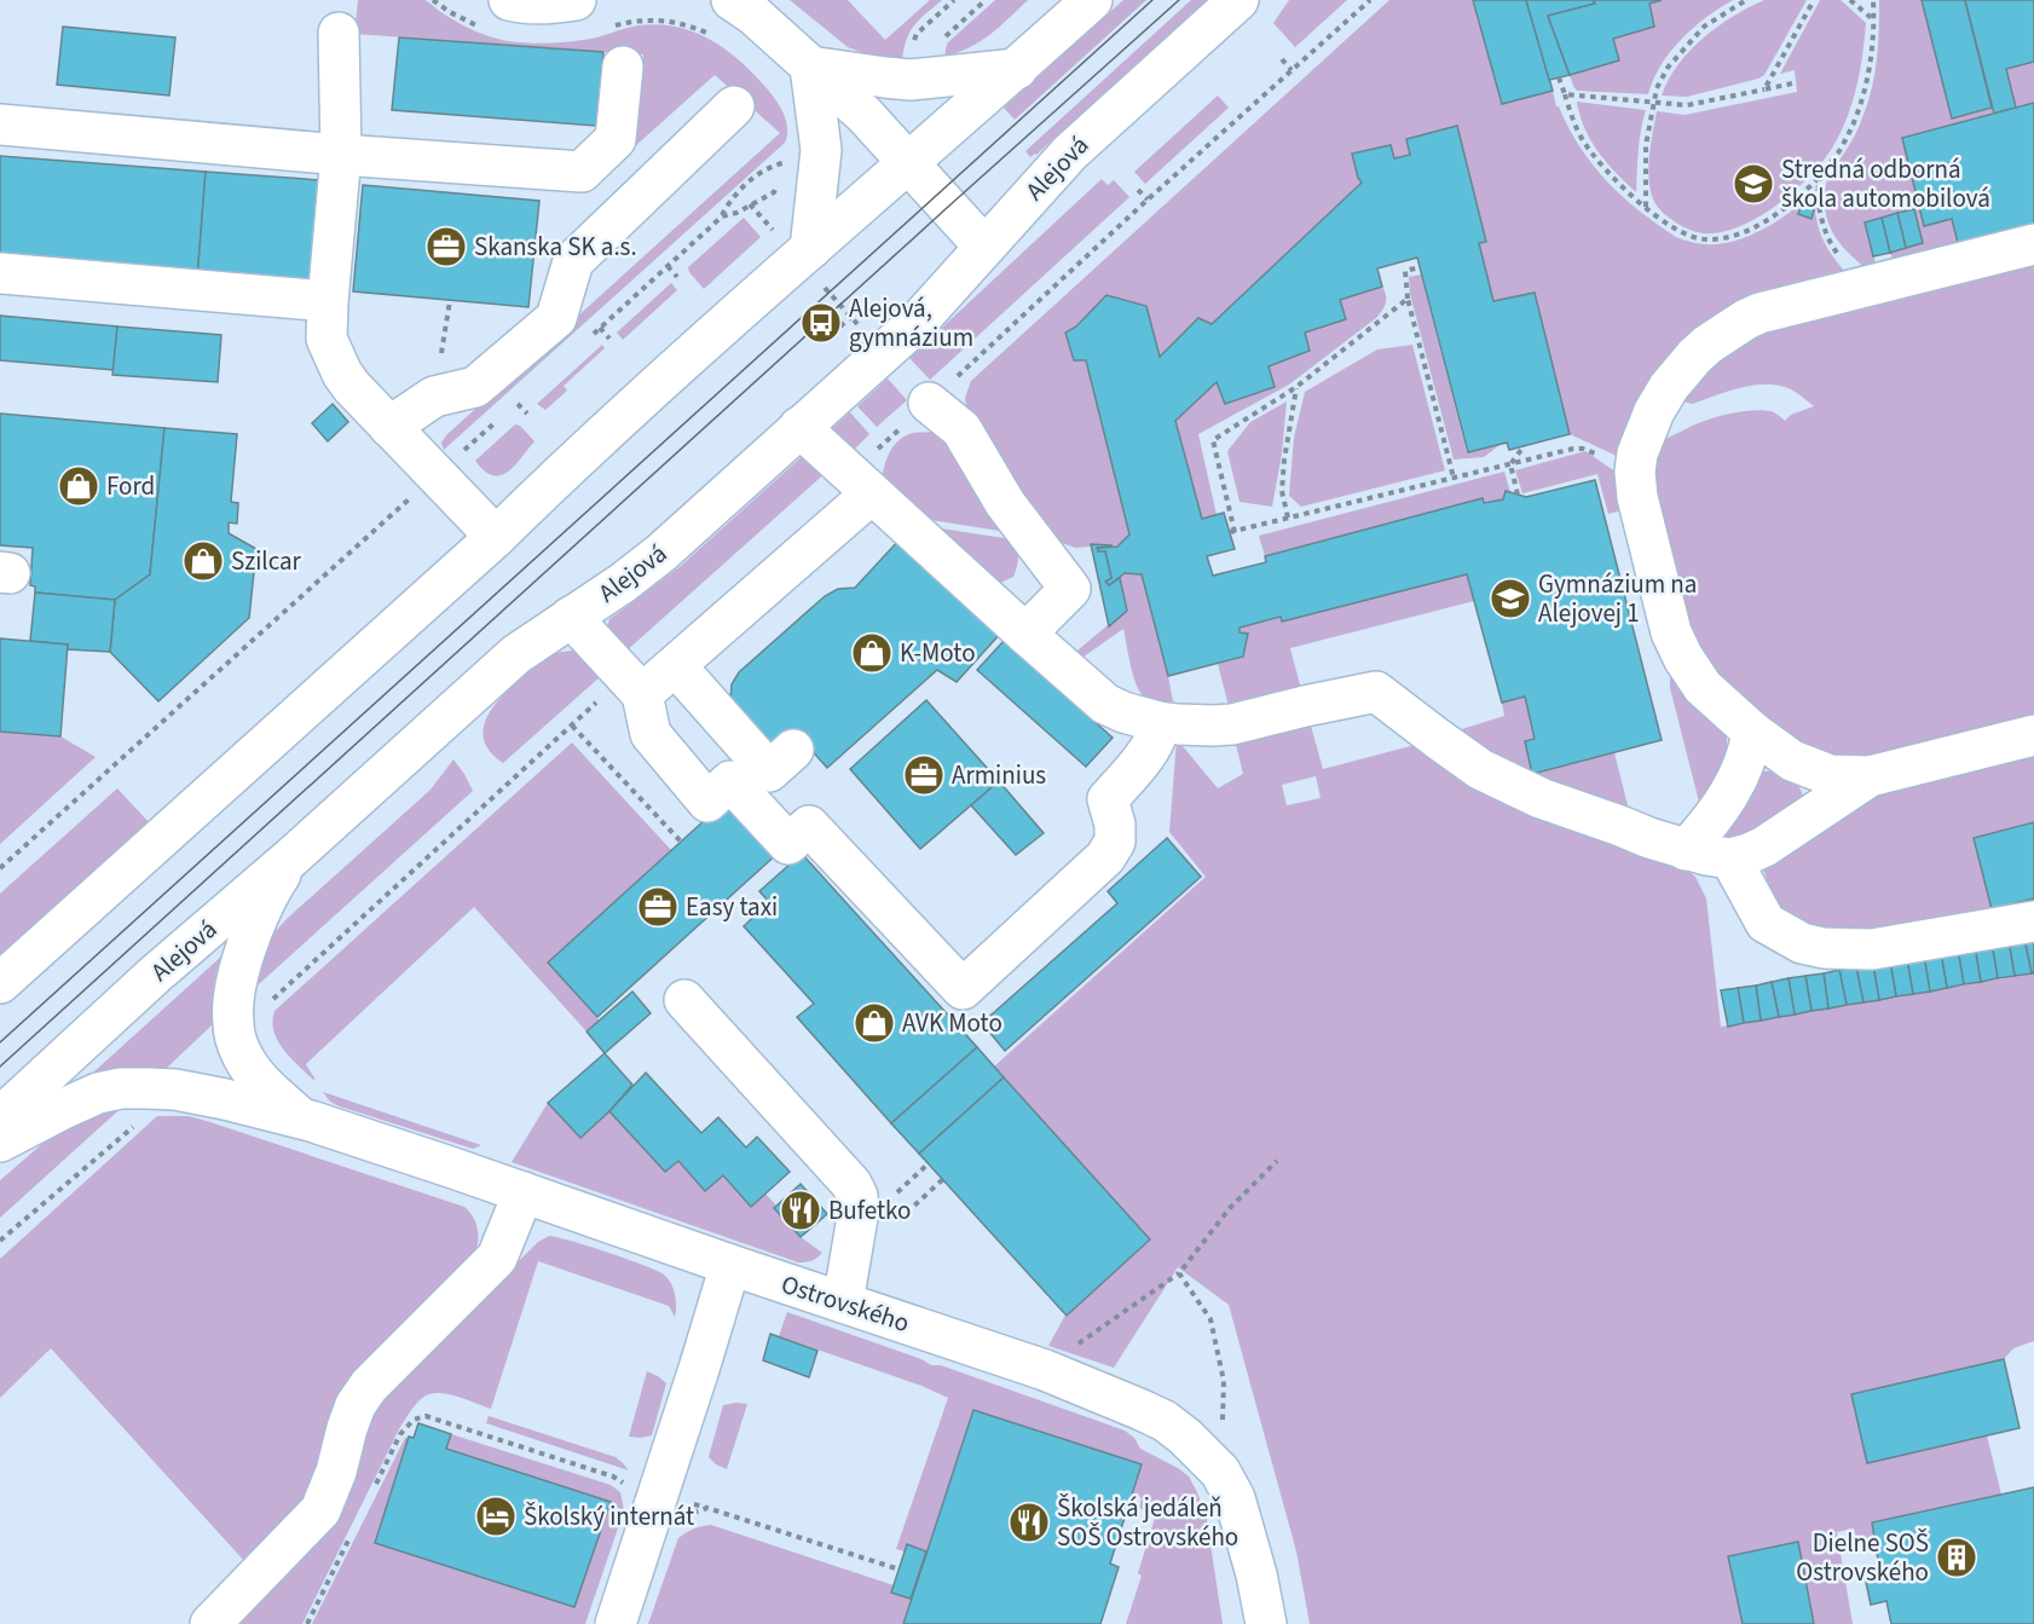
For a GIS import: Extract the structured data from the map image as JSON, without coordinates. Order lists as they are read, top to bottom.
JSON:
{
  "streets": {
    "street": ["Alejová", "Ostrovského"]
  },
  "places": {
    "school or university": ["Stredná odborná škola automobilová", "Gymnázium na Alejovej 1"],
    "office": ["Skanska SK a.s.", "Arminius", "Easy taxi"],
    "bus stop": ["Alejová, gymnázium"],
    "shop": [
      "Ford",
      "Szilcar",
      "K-Moto",
      "AVK Moto"
    ],
    "restaurant": ["Bufetko", "Školská jedáleň SOŠ Ostrovského"],
    "hotel": ["Školský internát"],
    "building": ["Dielne SOŠ Ostrovského"]
  }
}
